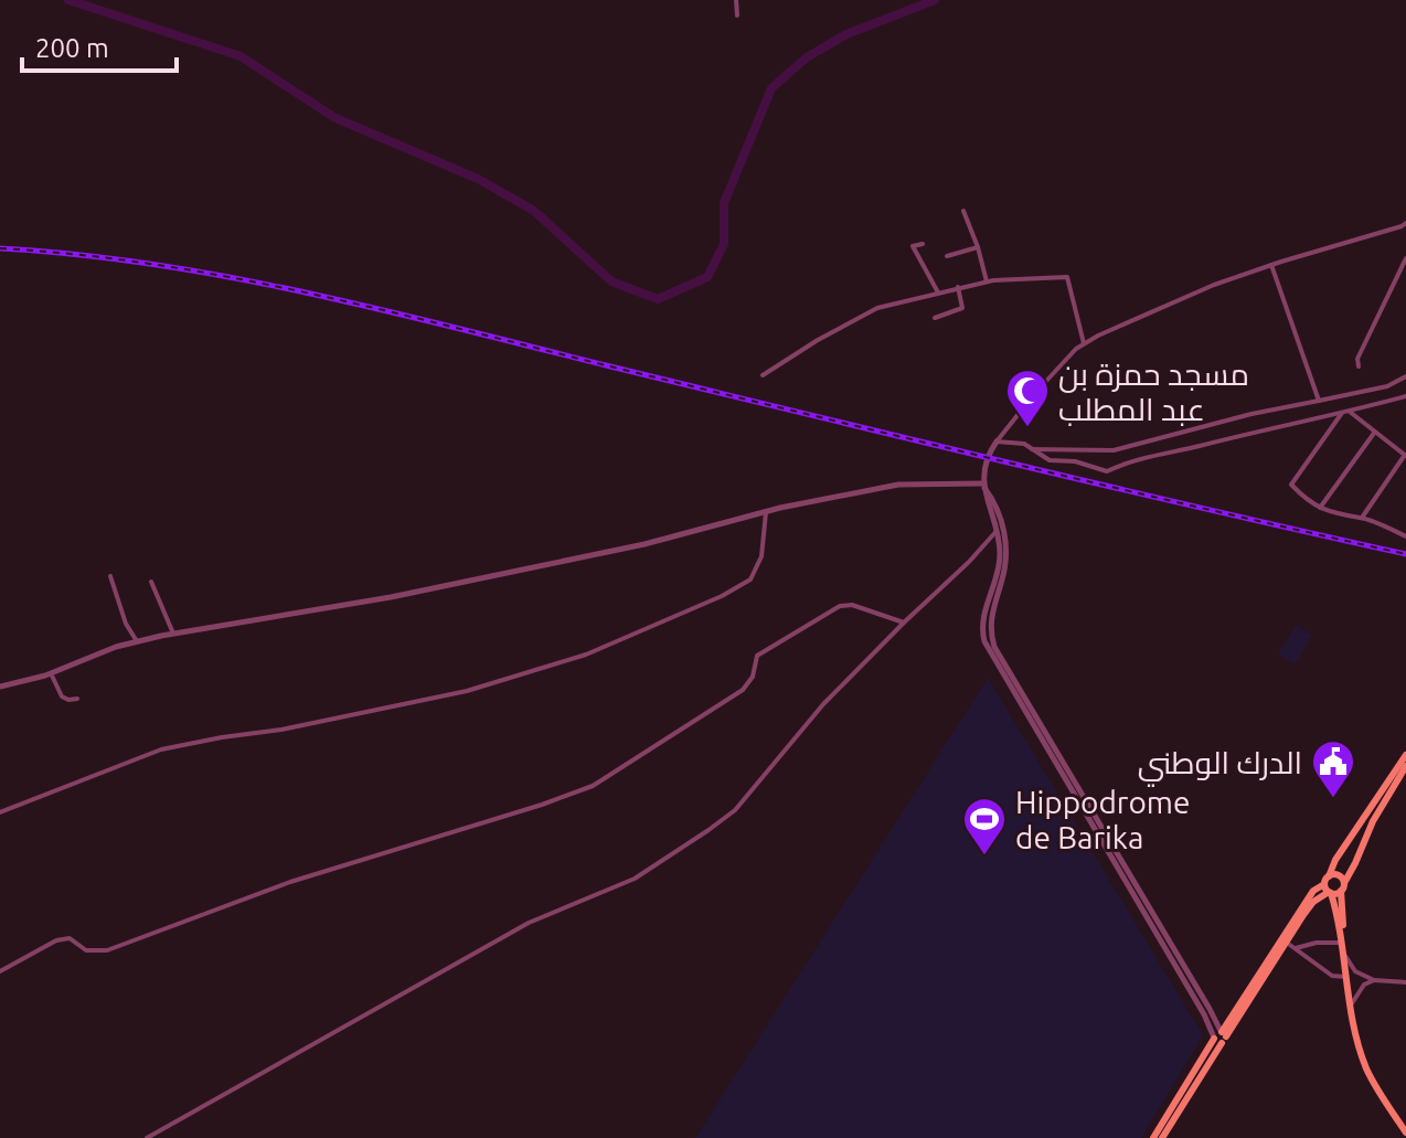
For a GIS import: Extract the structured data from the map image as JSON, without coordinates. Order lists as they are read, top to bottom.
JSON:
{
  "places": {
    "mosque": ["مسجد حمزة بن عبد المطلب"],
    "public building": ["الدرك الوطني"],
    "sports": ["Hippodrome de Barika"]
  },
  "scale_bar": "200 m"
}
